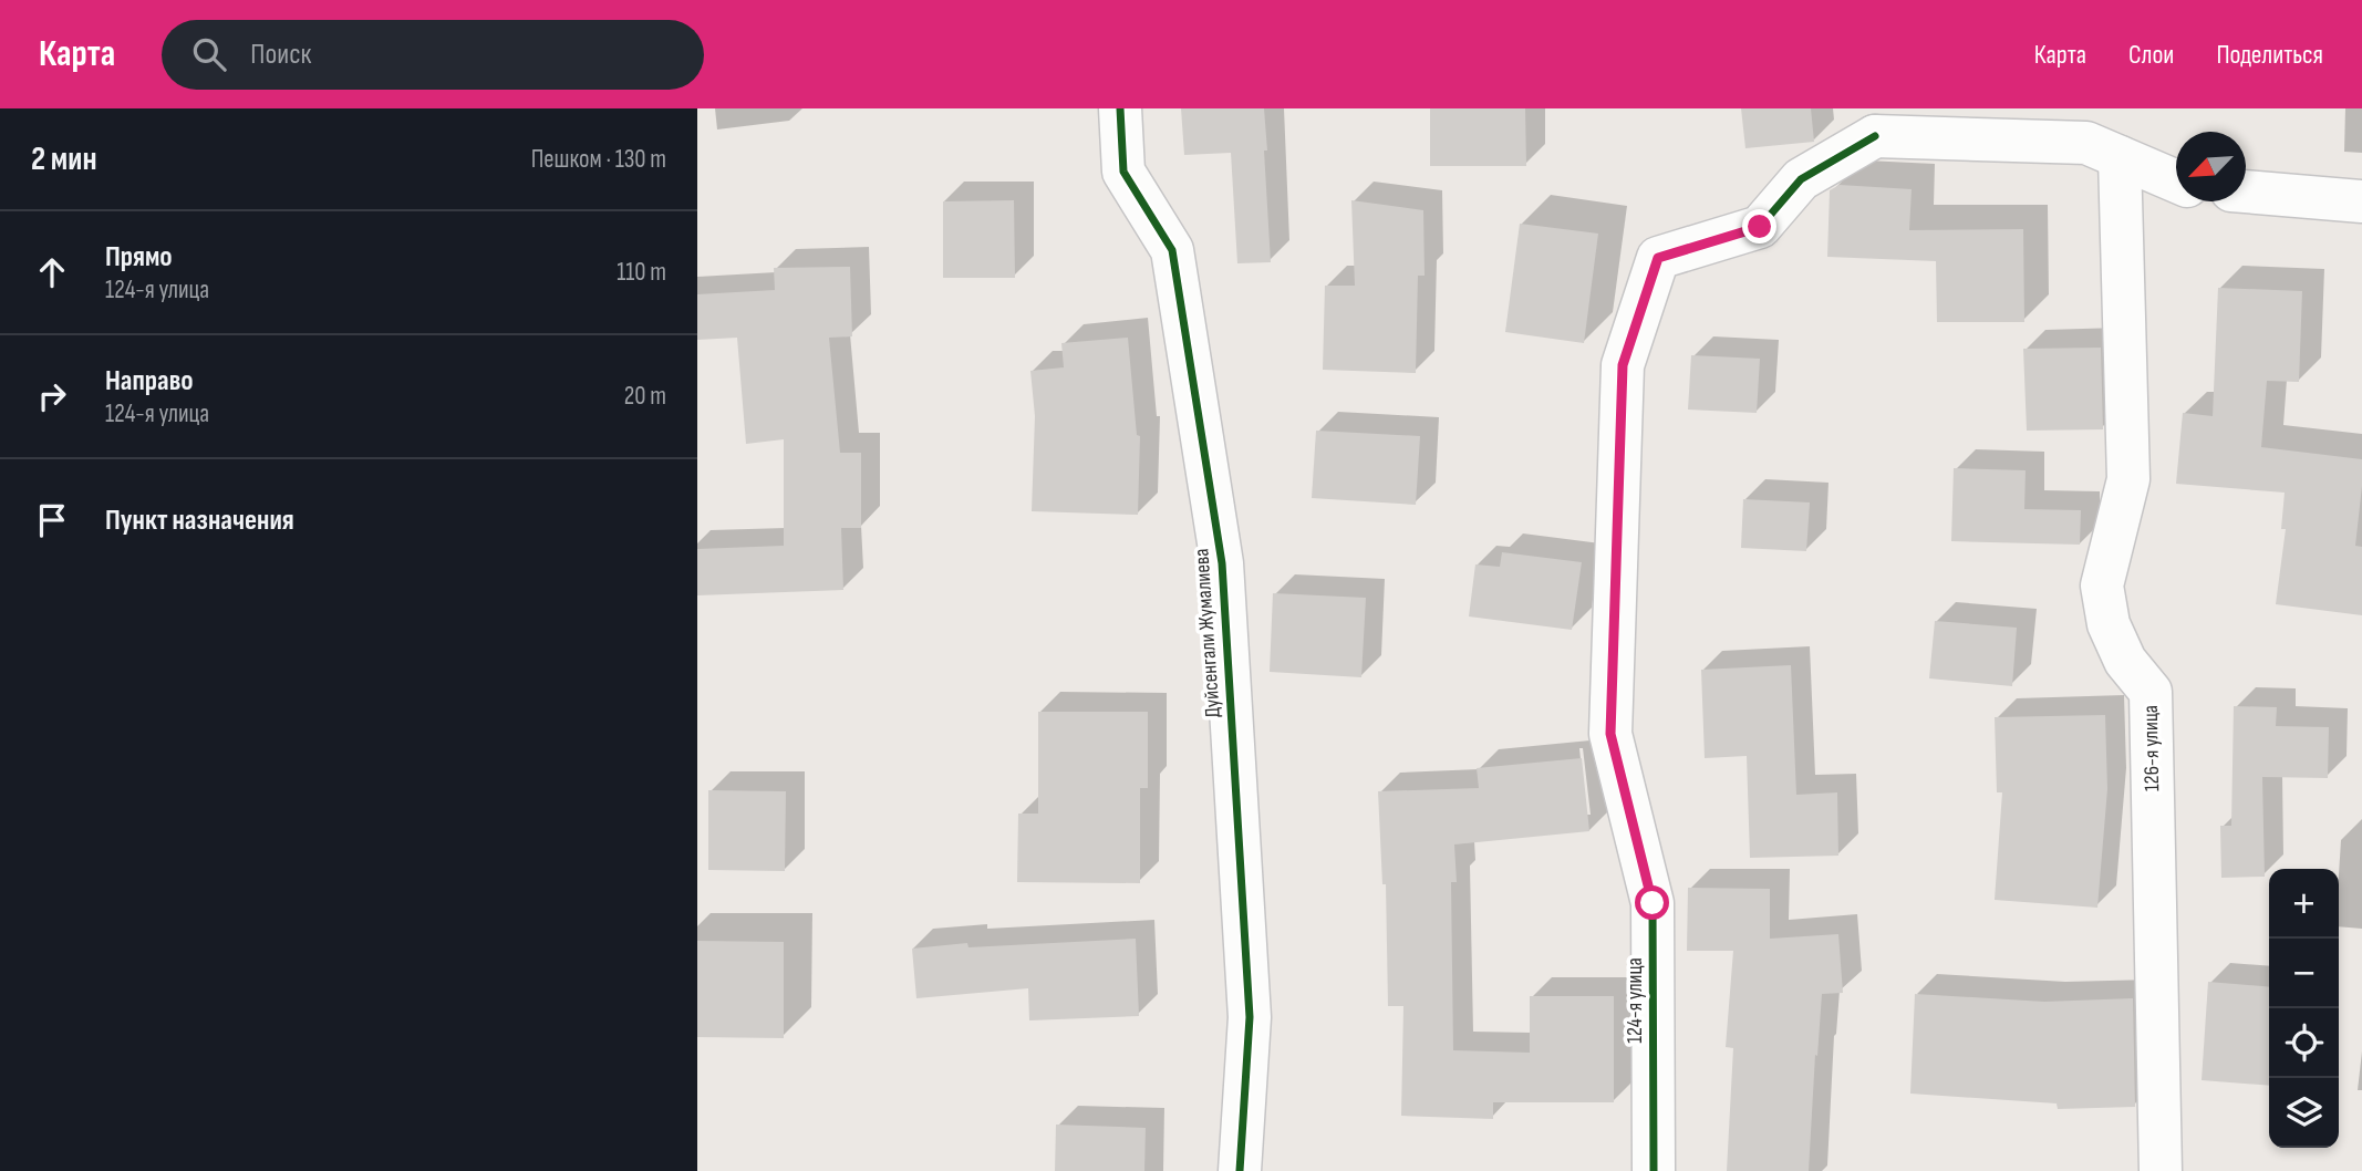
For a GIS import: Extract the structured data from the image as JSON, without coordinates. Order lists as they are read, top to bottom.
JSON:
{
  "streets": {
    "street": ["Дуйсенгали Жумалиева", "126-я улица", "124-я улица"]
  },
  "north": "bottom left",
  "page": {
    "header": "Карта",
    "search": "Поиск",
    "nav": ["Карта", "Слои", "Поделиться"],
    "heading": ["2 мин", "Пешком · 130 m"],
    "list": [
      ["Прямо", "124-я улица", "110 m"],
      ["Направо", "124-я улица", "20 m"],
      "Пункт назначения"
    ],
    "map_buttons": ["+", "−"]
  }
}
